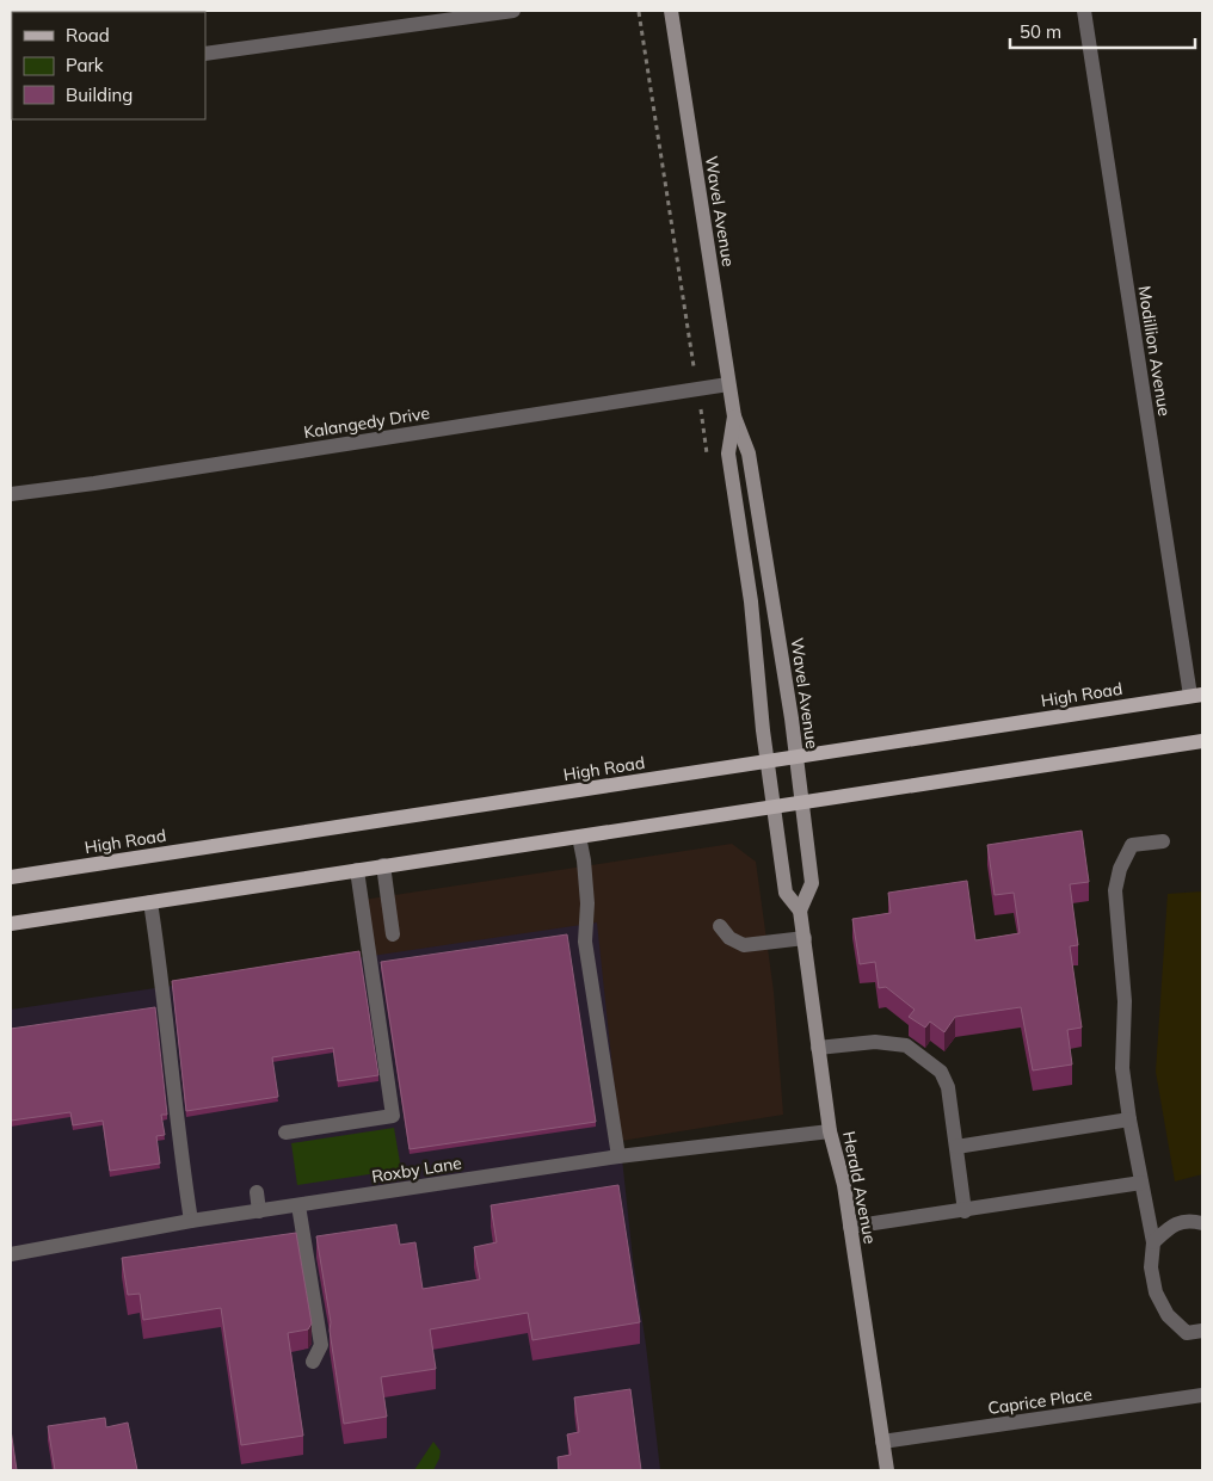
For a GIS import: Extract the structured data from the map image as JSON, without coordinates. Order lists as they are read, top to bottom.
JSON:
{
  "streets": {
    "main road": ["High Road"],
    "street": [
      "Wavel Avenue",
      "Modillion Avenue",
      "Kalangedy Drive",
      "Roxby Lane",
      "Herald Avenue",
      "Caprice Place"
    ]
  },
  "crossings": [
    ["Wavel Avenue", "Kalangedy Drive"],
    ["Wavel Avenue", "High Road"],
    ["Wavel Avenue", "Herald Avenue"],
    ["Modillion Avenue", "High Road"],
    ["High Road", "Herald Avenue"],
    ["Roxby Lane", "Herald Avenue"],
    ["Herald Avenue", "Caprice Place"]
  ],
  "legend": ["Road", "Park", "Building"],
  "scale_bar": "50 m"
}
